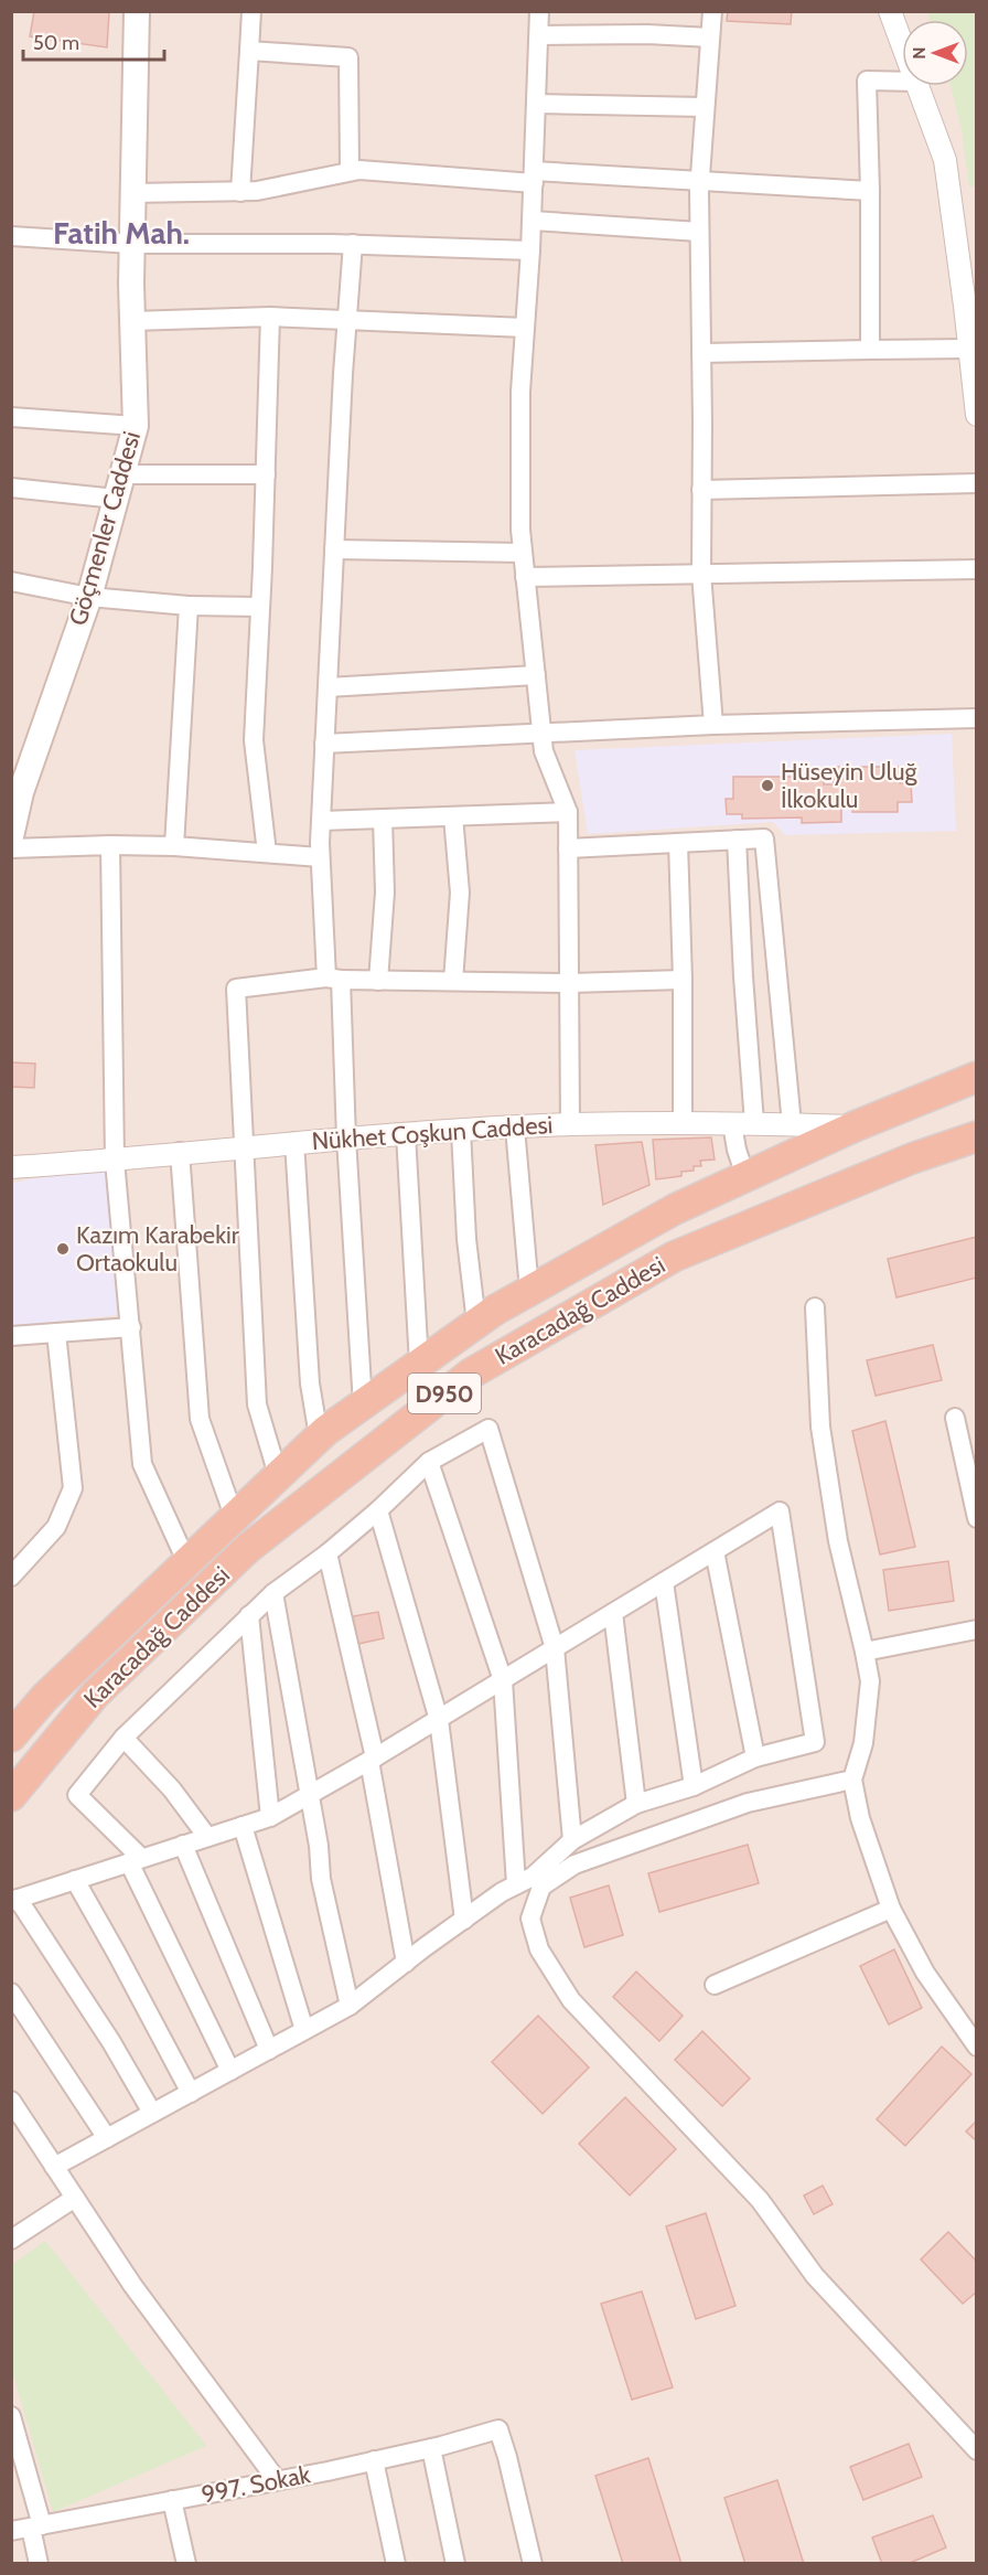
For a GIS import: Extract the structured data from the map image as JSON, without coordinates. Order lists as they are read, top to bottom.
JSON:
{
  "streets": {
    "highway": ["Karacadağ Caddesi", "D950"],
    "main road": ["Göçmenler Caddesi"],
    "street": ["Nükhet Coşkun Caddesi", "997. Sokak"]
  },
  "crossings": [
    ["Nükhet Coşkun Caddesi", "Karacadağ Caddesi"]
  ],
  "districts": ["Fatih Mah."],
  "places": ["Hüseyin Uluğ İlkokulu", "Kazım Karabekir Ortaokulu"],
  "scale_bar": "50 m",
  "north": "left"
}
